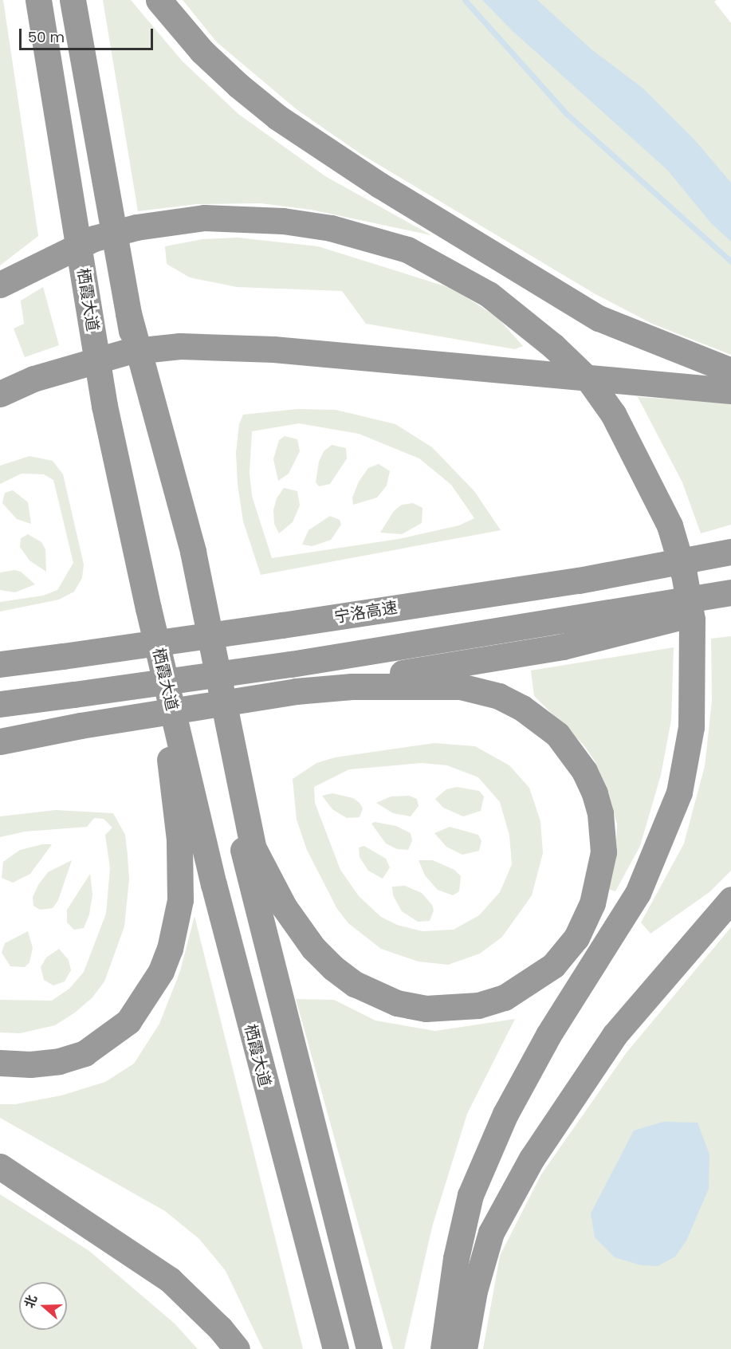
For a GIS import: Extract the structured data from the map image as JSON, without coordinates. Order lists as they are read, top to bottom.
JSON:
{
  "streets": {
    "highway": ["栖霞大道", "宁洛高速"]
  },
  "scale_bar": "50 m",
  "north": "left"
}
